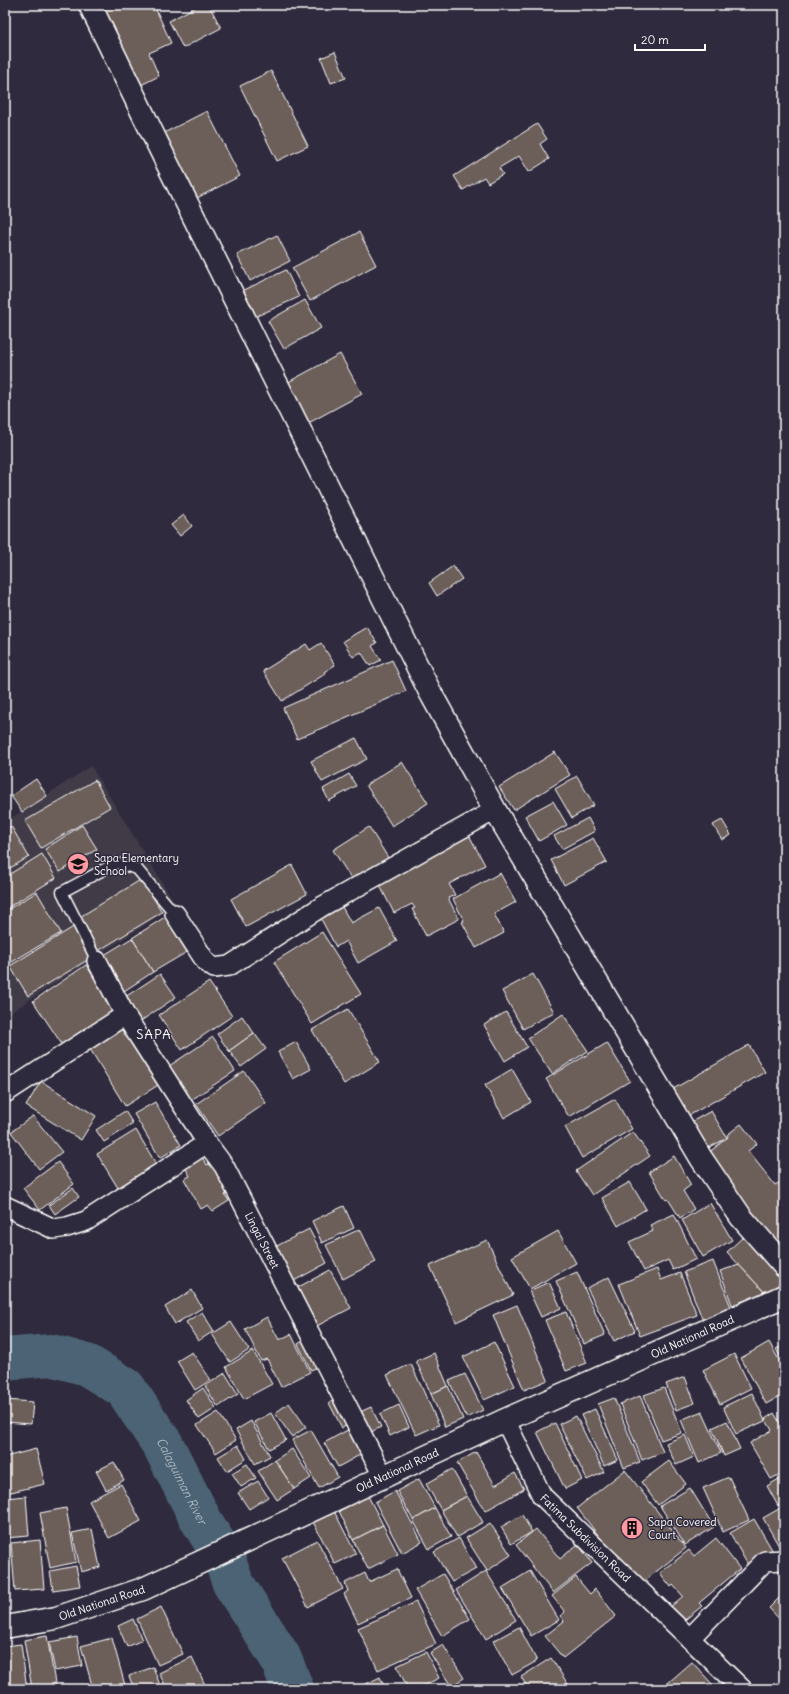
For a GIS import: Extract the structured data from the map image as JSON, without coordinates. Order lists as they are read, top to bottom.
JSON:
{
  "streets": {
    "main road": ["Old National Road"],
    "street": ["Lingal Street", "Fatima Subdivision Road"]
  },
  "crossings": [
    ["Lingal Street", "Old National Road"],
    ["Old National Road", "Fatima Subdivision Road"]
  ],
  "districts": ["SAPA"],
  "water": ["Calaguiman River"],
  "places": {
    "school or university": ["Sapa Elementary School"],
    "building": ["Sapa Covered Court"]
  },
  "scale_bar": "20 m"
}
